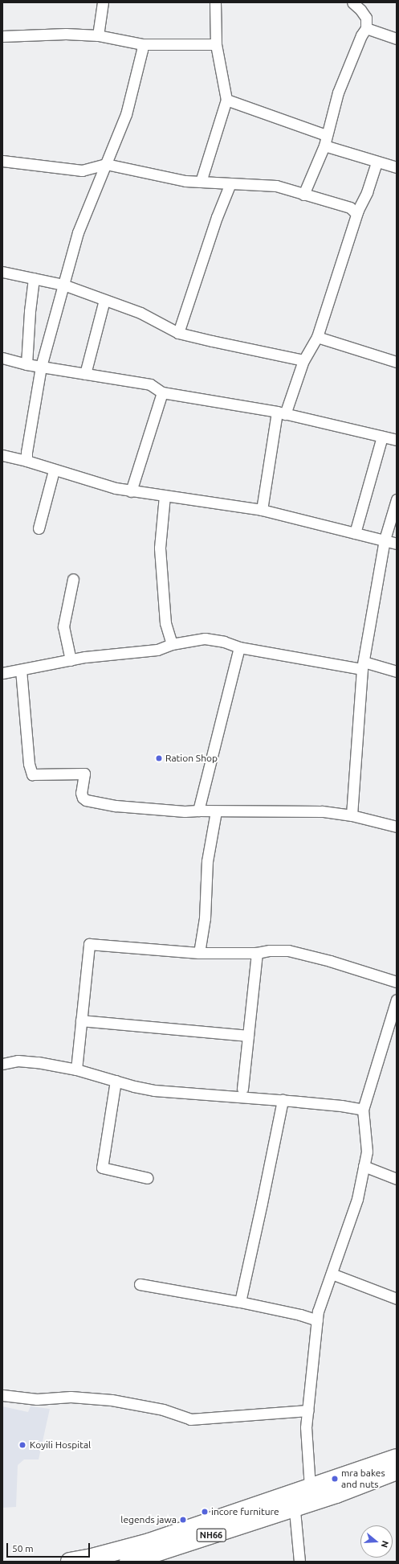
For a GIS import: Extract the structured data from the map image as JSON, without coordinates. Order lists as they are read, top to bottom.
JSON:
{
  "streets": {
    "highway": ["NH66"]
  },
  "places": [
    "Ration Shop",
    "Koyili Hospital",
    "mra bakes and nuts",
    "incore furniture",
    "legends jawa"
  ],
  "scale_bar": "50 m",
  "north": "right"
}
